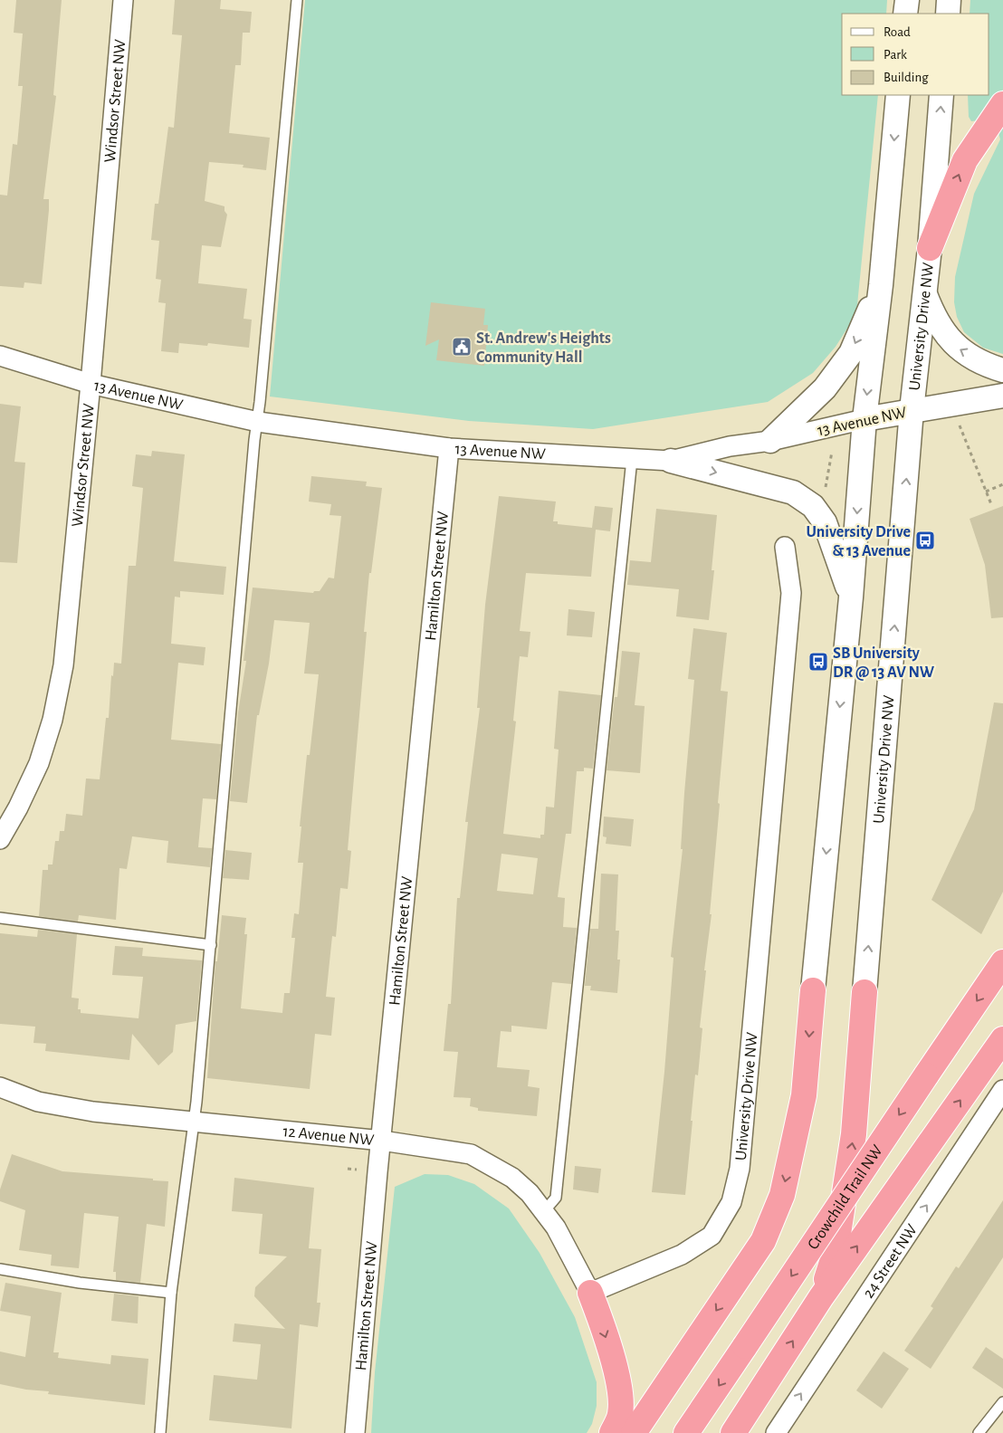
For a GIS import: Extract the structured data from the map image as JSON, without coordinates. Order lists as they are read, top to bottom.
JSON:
{
  "streets": {
    "highway": ["Crowchild Trail NW"],
    "street": [
      "Windsor Street NW",
      "University Drive NW",
      "13 Avenue NW",
      "Hamilton Street NW",
      "12 Avenue NW",
      "24 Street NW"
    ]
  },
  "crossings": [
    ["Windsor Street NW", "13 Avenue NW"],
    ["University Drive NW", "13 Avenue NW"],
    ["University Drive NW", "12 Avenue NW"],
    ["13 Avenue NW", "Hamilton Street NW"],
    ["Hamilton Street NW", "12 Avenue NW"]
  ],
  "one_way": ["24 Street NW"],
  "places": {
    "public building": ["St. Andrew's Heights Community Hall"],
    "bus stop": ["University Drive & 13 Avenue", "SB University DR @ 13 AV NW"]
  },
  "legend": ["Road", "Park", "Building"]
}
